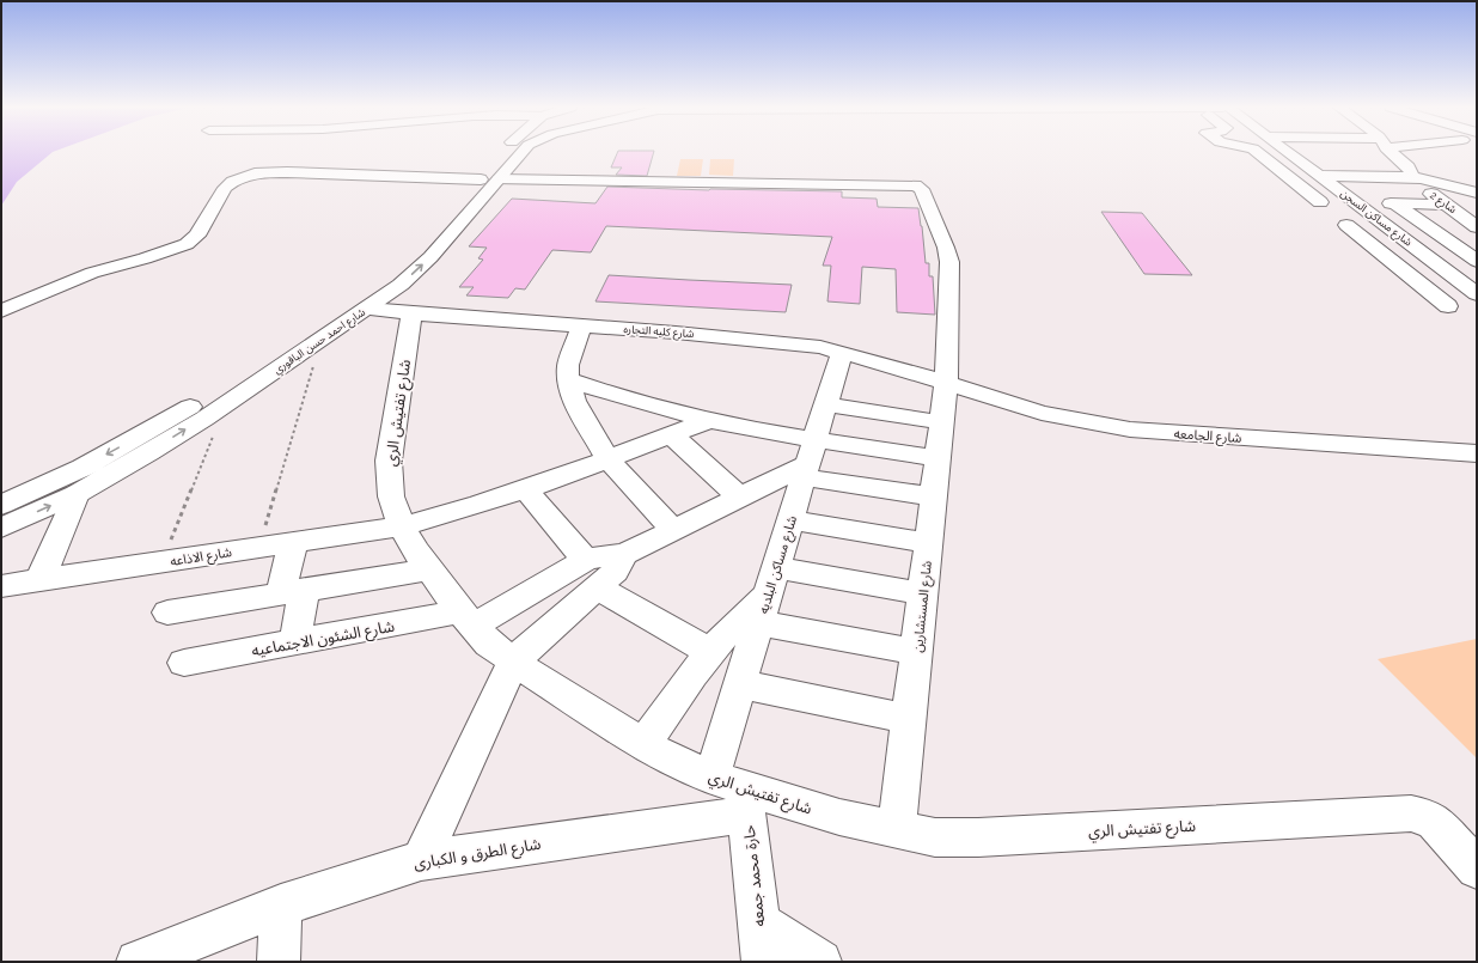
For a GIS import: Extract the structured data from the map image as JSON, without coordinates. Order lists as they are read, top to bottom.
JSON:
{
  "streets": {
    "street": [
      "شارع 2",
      "شارع مساكن السجن",
      "شارع كليه التجاره",
      "شارع احمد حسن الباقوري",
      "شارع تفتيش الري",
      "شارع الجامعه",
      "شارع الاذاعه",
      "شارع مساكن البلديه",
      "شارع المستشارين",
      "شارع الشئون الاجتماعيه",
      "شارع الطرق و الكبارى",
      "حارة محمد جمعه"
    ]
  },
  "crossings": [
    ["شارع كليه التجاره", "شارع احمد حسن الباقوري"],
    ["شارع كليه التجاره", "شارع تفتيش الري"],
    ["شارع كليه التجاره", "شارع الجامعه"],
    ["شارع كليه التجاره", "شارع مساكن البلديه"],
    ["شارع كليه التجاره", "شارع المستشارين"],
    ["شارع احمد حسن الباقوري", "شارع تفتيش الري"],
    ["شارع احمد حسن الباقوري", "شارع المستشارين"],
    ["شارع تفتيش الري", "شارع الاذاعه"],
    ["شارع تفتيش الري", "شارع مساكن البلديه"],
    ["شارع تفتيش الري", "شارع المستشارين"],
    ["شارع تفتيش الري", "شارع الشئون الاجتماعيه"],
    ["شارع تفتيش الري", "شارع الطرق و الكبارى"],
    ["شارع تفتيش الري", "حارة محمد جمعه"],
    ["شارع الجامعه", "شارع المستشارين"],
    ["شارع مساكن البلديه", "شارع الطرق و الكبارى"],
    ["شارع مساكن البلديه", "حارة محمد جمعه"],
    ["شارع الطرق و الكبارى", "حارة محمد جمعه"]
  ]
}
